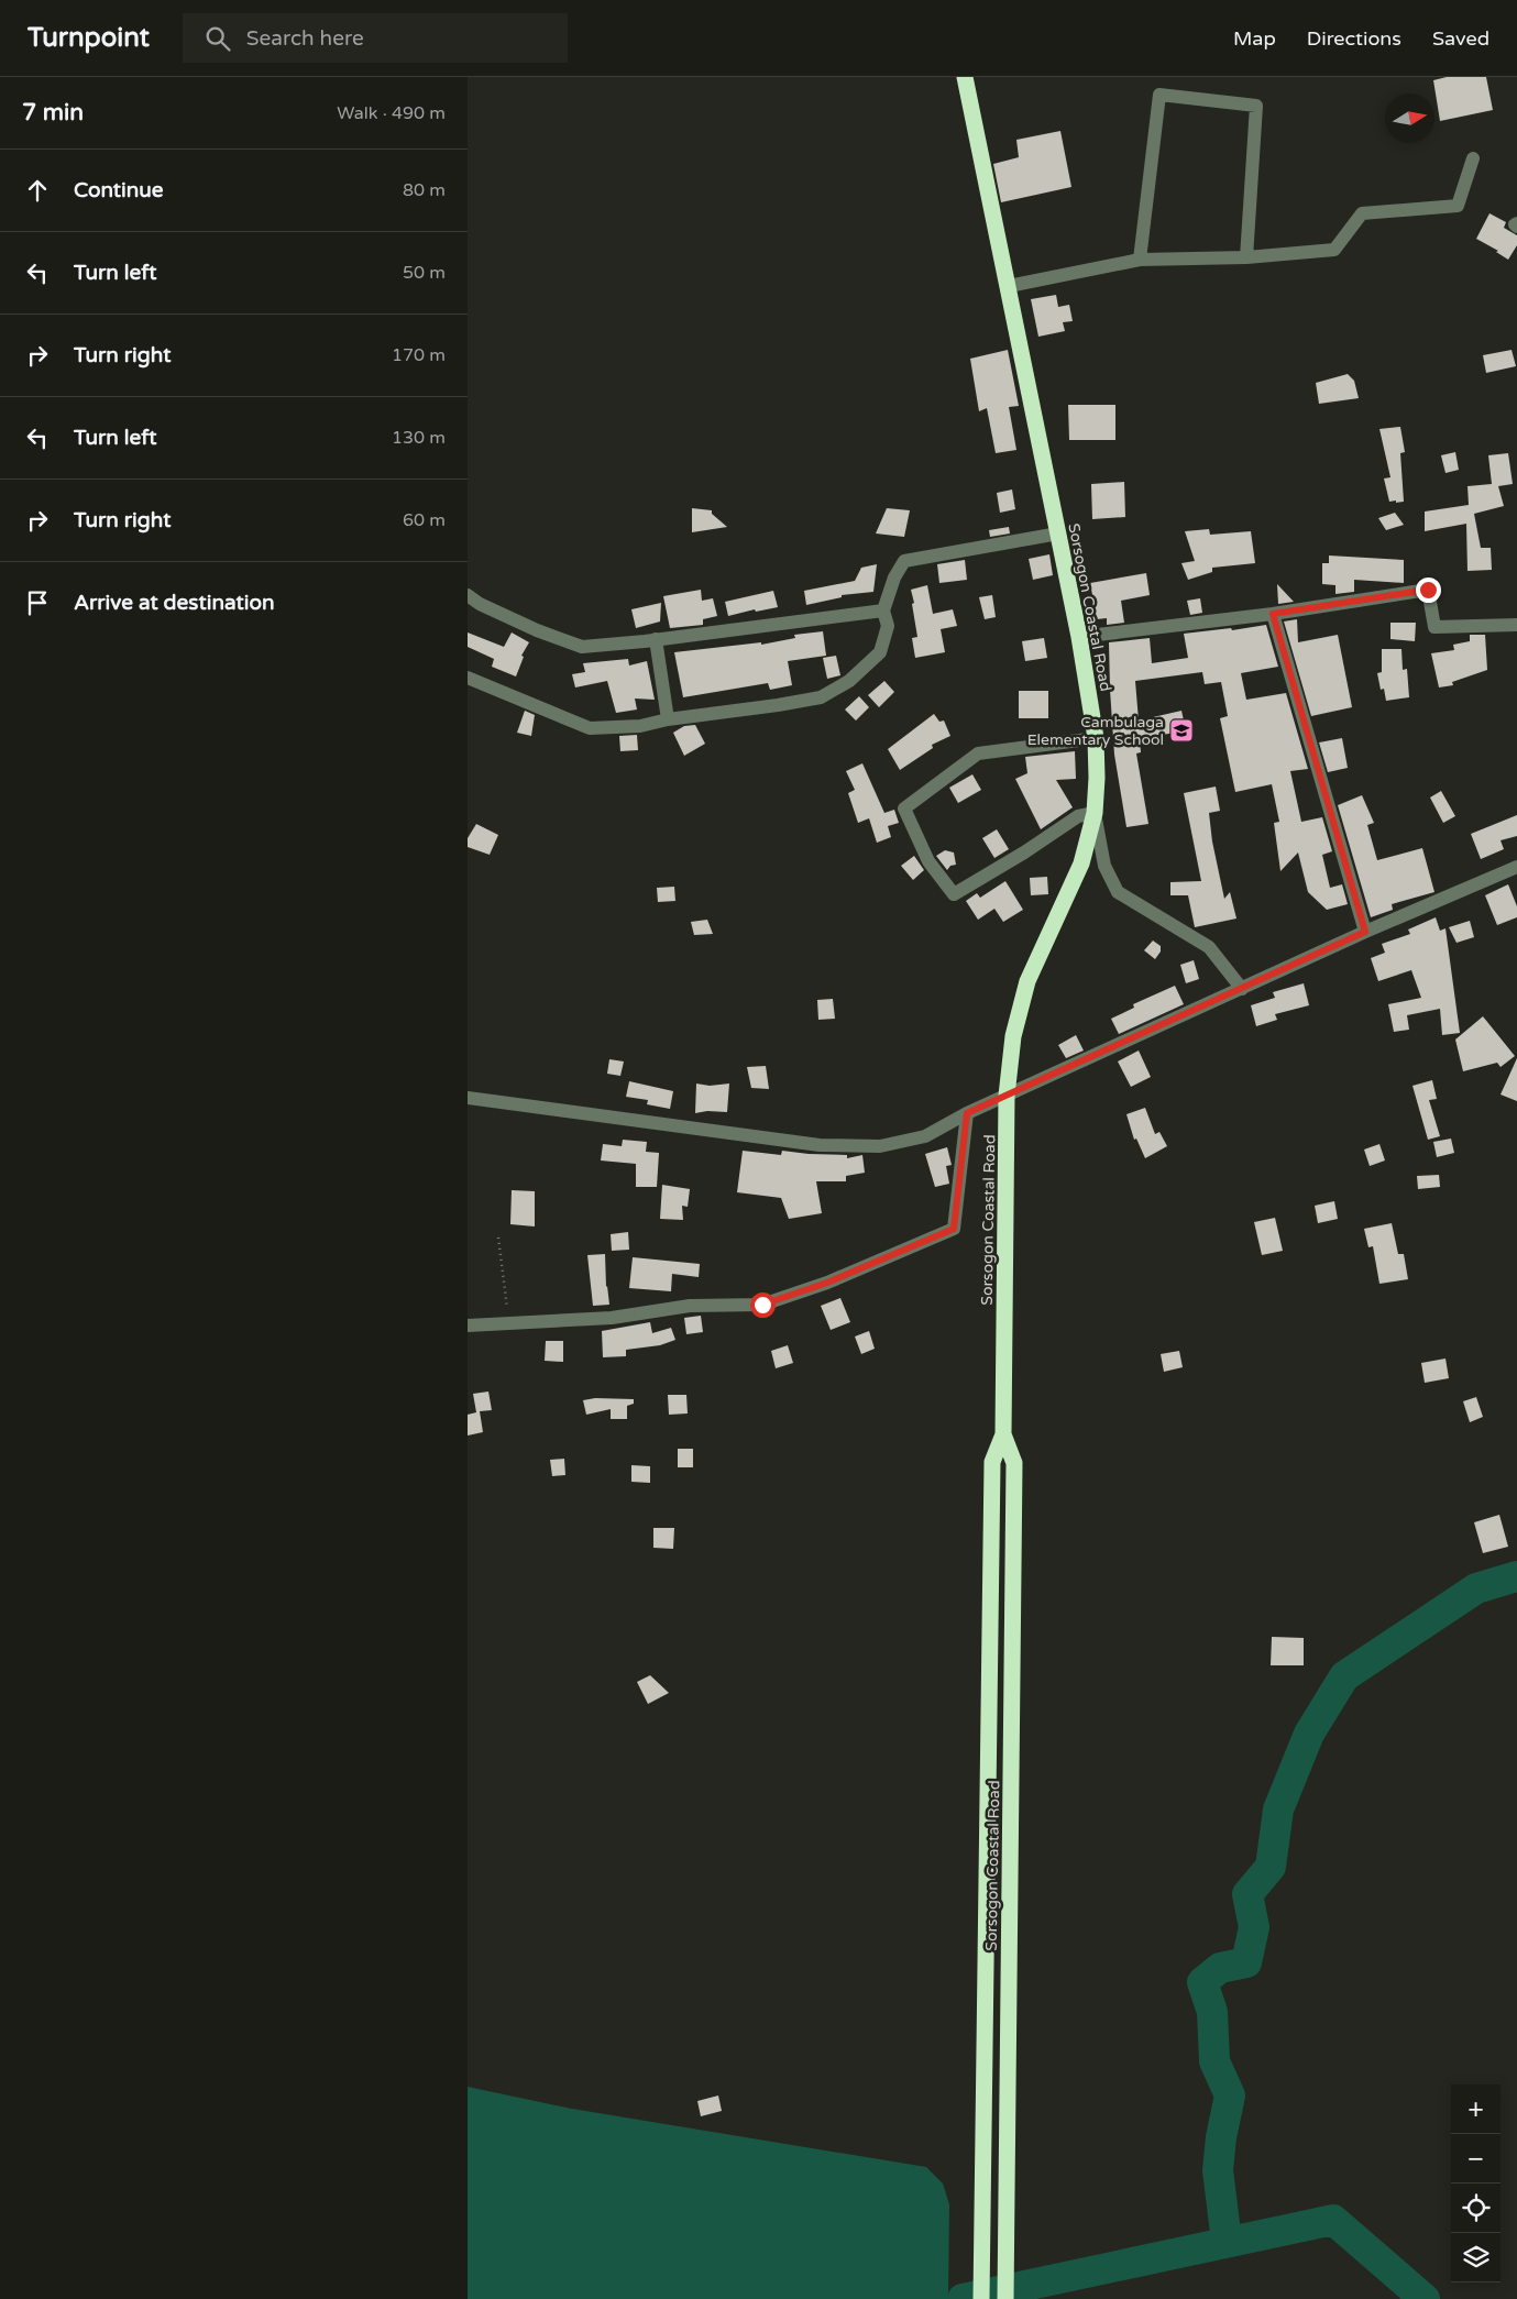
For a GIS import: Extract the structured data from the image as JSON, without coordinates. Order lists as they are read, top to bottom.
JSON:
{
  "streets": {
    "highway": ["Sorsogon Coastal Road"]
  },
  "places": {
    "school or university": ["Cambulaga Elementary School"]
  },
  "north": "right",
  "page": {
    "header": "Turnpoint",
    "search": "Search here",
    "nav": ["Map", "Directions", "Saved"],
    "heading": ["7 min", "Walk · 490 m"],
    "list": [
      ["Continue", "80 m"],
      ["Turn left", "50 m"],
      ["Turn right", "170 m"],
      ["Turn left", "130 m"],
      ["Turn right", "60 m"],
      "Arrive at destination"
    ],
    "map_buttons": ["+", "−"]
  }
}
